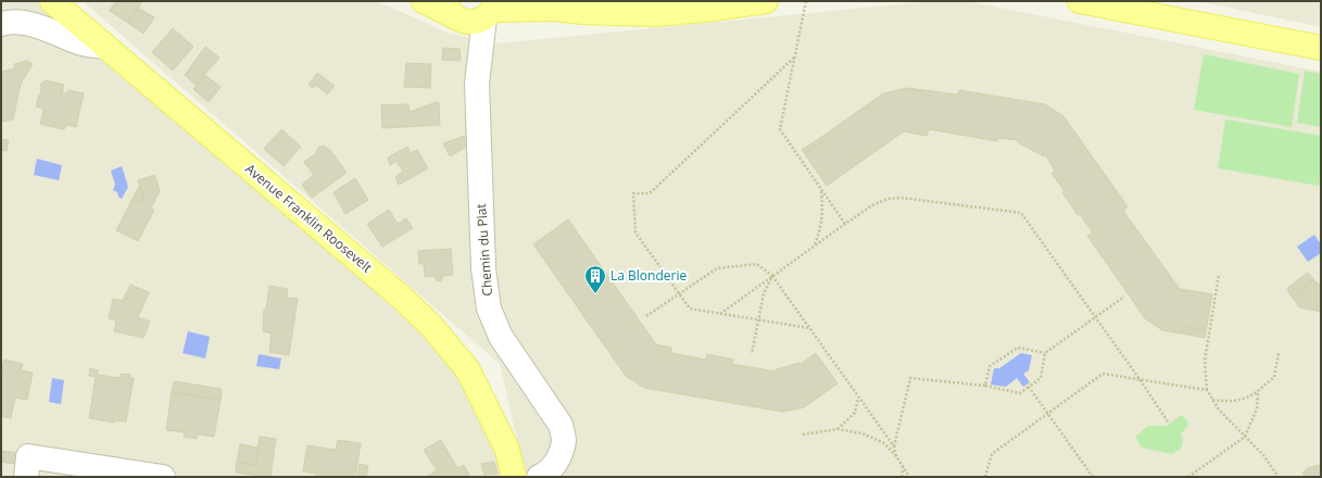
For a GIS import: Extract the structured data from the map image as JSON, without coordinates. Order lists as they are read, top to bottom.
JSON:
{
  "streets": {
    "main road": ["Avenue Franklin Roosevelt"],
    "street": ["Chemin du Plat"]
  },
  "places": {
    "building": ["La Blonderie"]
  }
}
